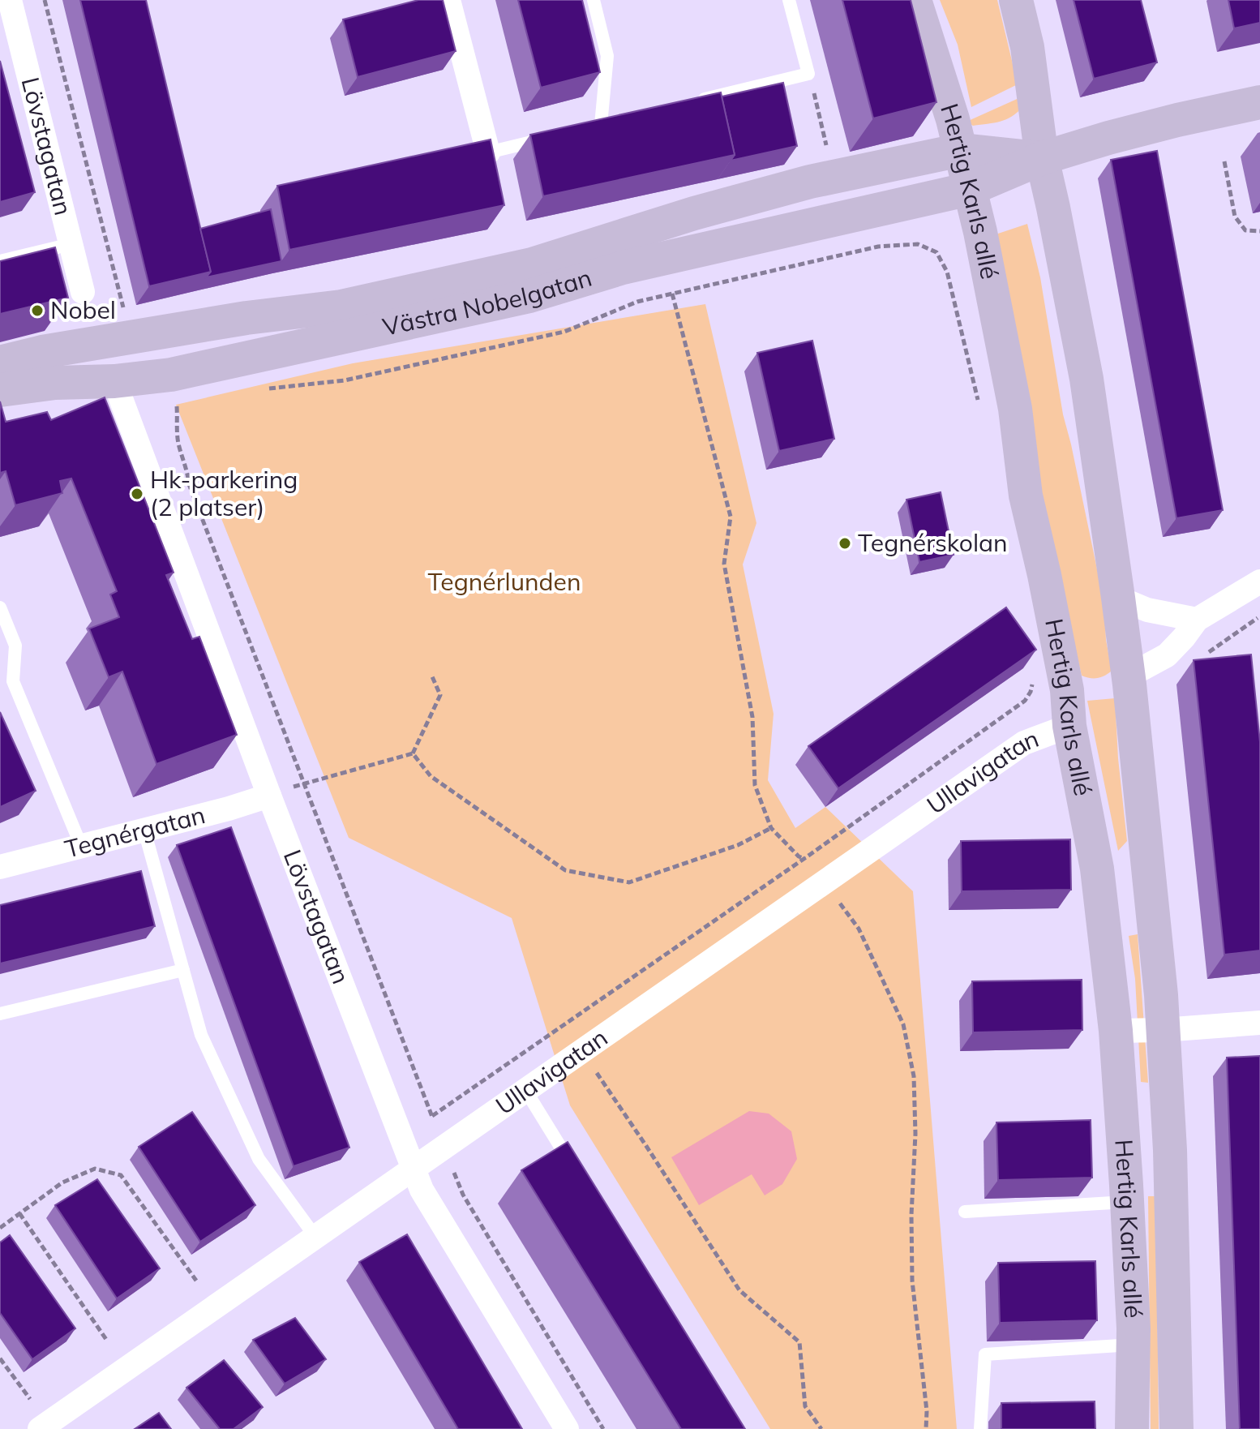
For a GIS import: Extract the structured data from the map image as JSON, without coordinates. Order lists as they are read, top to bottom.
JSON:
{
  "streets": {
    "main road": ["Hertig Karls allé", "Västra Nobelgatan"],
    "street": ["Lövstagatan", "Ullavigatan", "Tegnérgatan"]
  },
  "crossings": [
    ["Lövstagatan", "Västra Nobelgatan"],
    ["Lövstagatan", "Ullavigatan"],
    ["Lövstagatan", "Tegnérgatan"],
    ["Hertig Karls allé", "Västra Nobelgatan"],
    ["Hertig Karls allé", "Ullavigatan"]
  ],
  "parks": ["Tegnérlunden"],
  "places": ["Nobel", "Hk-parkering (2 platser)", "Tegnérskolan"]
}
